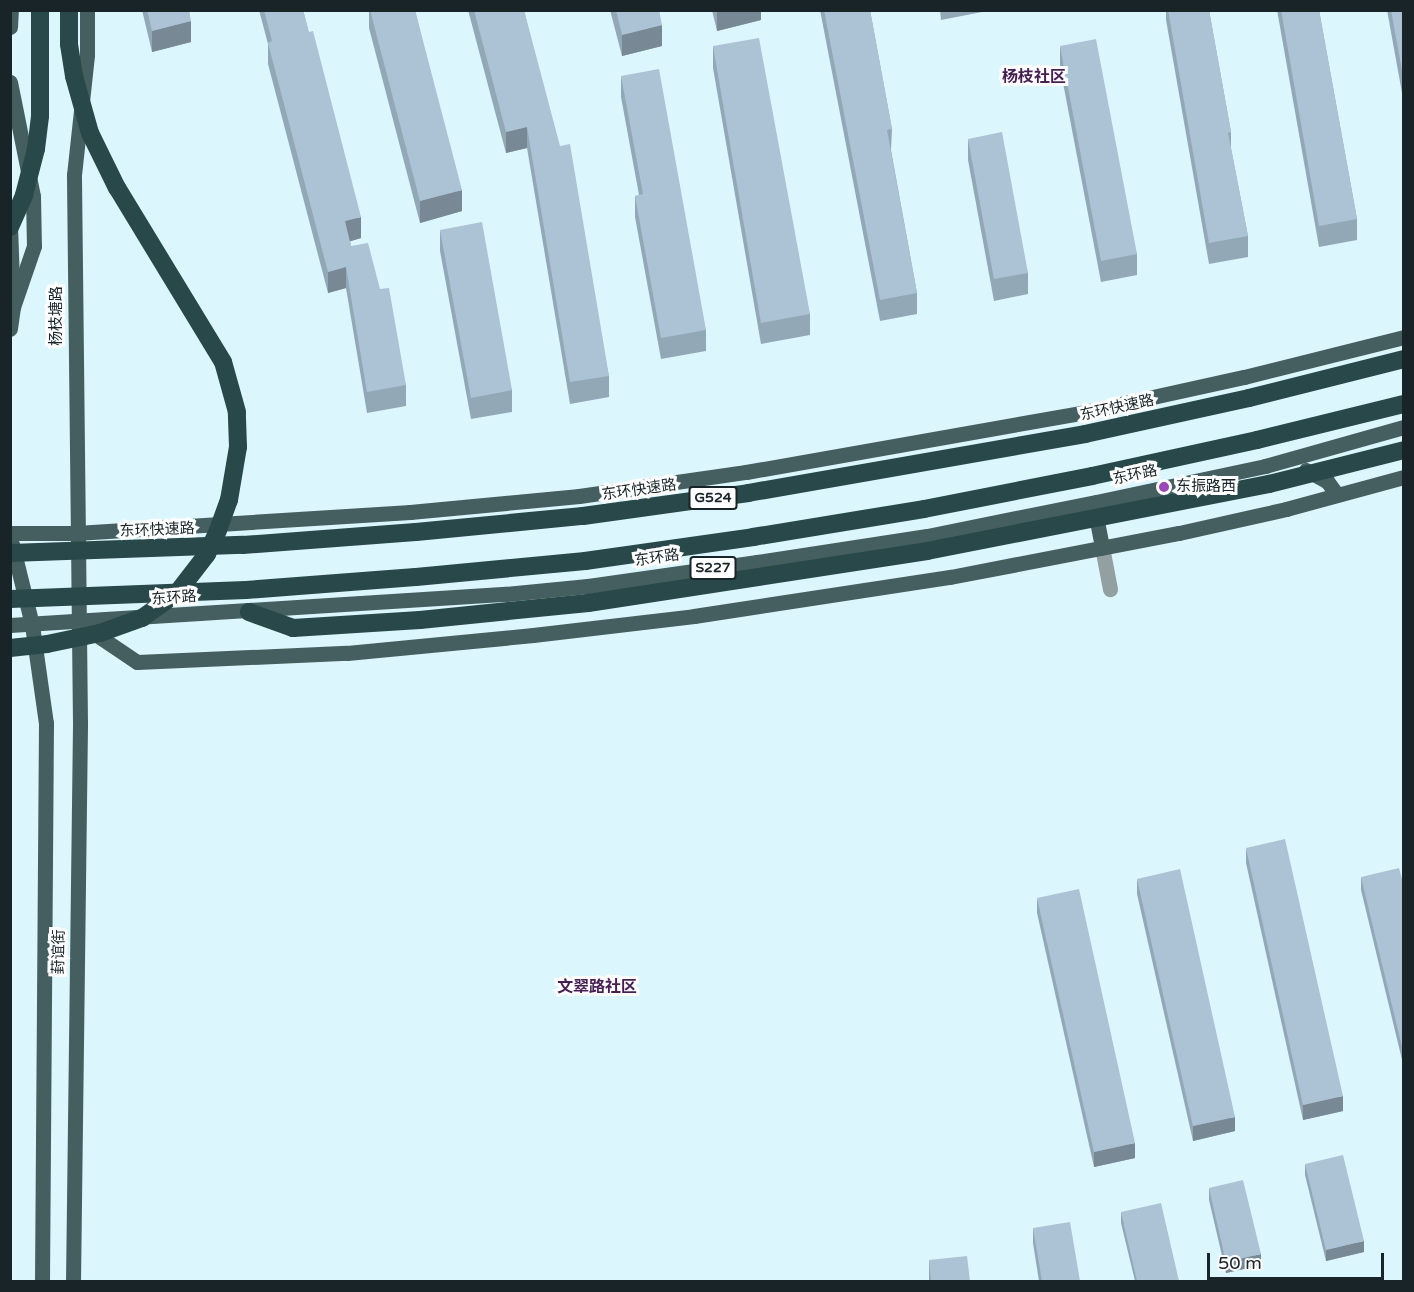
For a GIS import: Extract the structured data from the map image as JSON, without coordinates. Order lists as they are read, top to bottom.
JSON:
{
  "streets": {
    "highway": ["东环快速路", "G524"],
    "main road": [
      "杨枝塘路",
      "东环路",
      "S227",
      "葑谊街"
    ]
  },
  "crossings": [
    ["杨枝塘路", "东环路"],
    ["杨枝塘路", "葑谊街"],
    ["东环路", "葑谊街"]
  ],
  "districts": ["杨枝社区", "文翠路社区"],
  "places": ["东振路西"],
  "scale_bar": "50 m"
}
